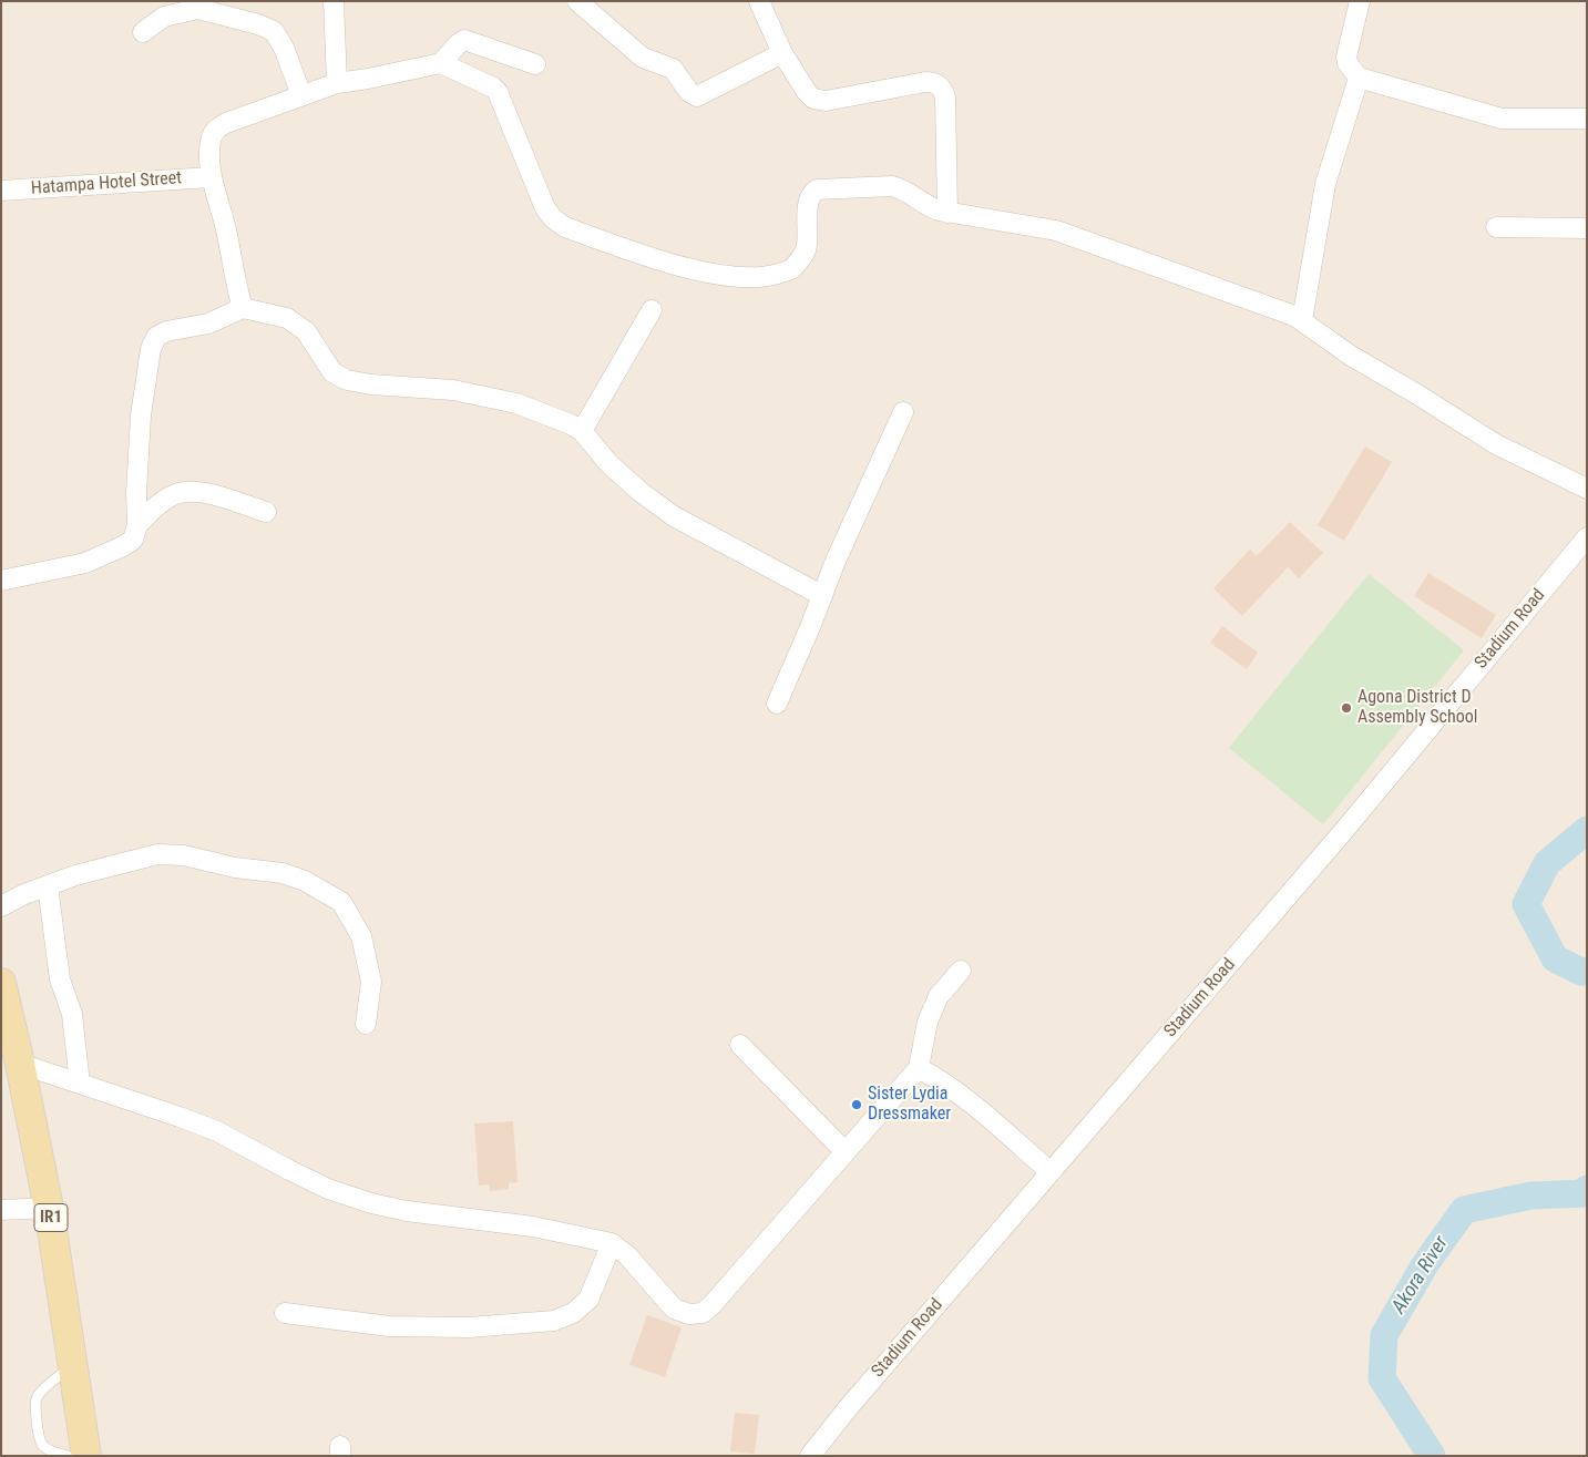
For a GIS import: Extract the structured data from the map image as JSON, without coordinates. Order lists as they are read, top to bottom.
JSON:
{
  "streets": {
    "main road": ["IR1"],
    "street": ["Hatampa Hotel Street", "Stadium Road"]
  },
  "water": ["Akora River"],
  "places": ["Agona District D Assembly School", "Sister Lydia Dressmaker"]
}
